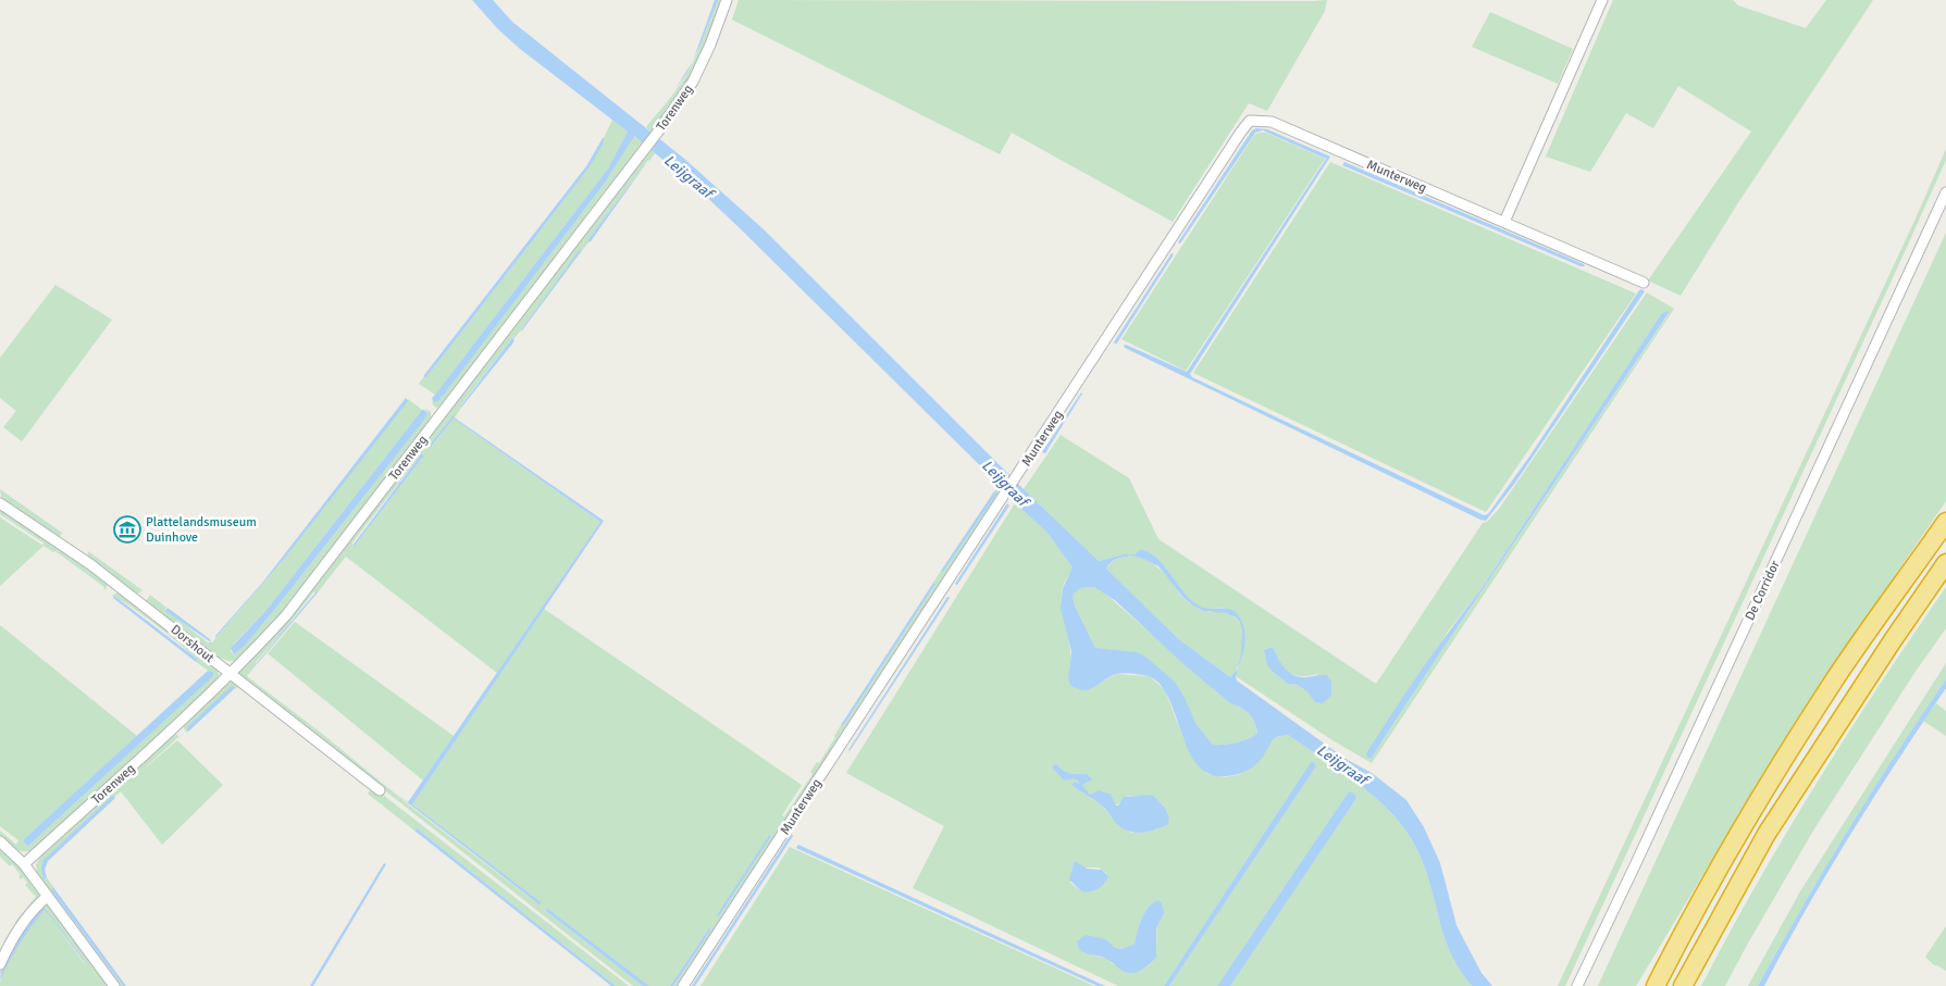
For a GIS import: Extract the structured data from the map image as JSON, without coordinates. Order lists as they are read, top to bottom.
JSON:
{
  "streets": {
    "street": [
      "Torenweg",
      "Munterweg",
      "De Corridor",
      "Dorshout"
    ]
  },
  "crossings": [
    ["Torenweg", "Dorshout"]
  ],
  "water": ["Leijgraaf"],
  "places": {
    "museum": ["Plattelandsmuseum Duinhove"]
  }
}
